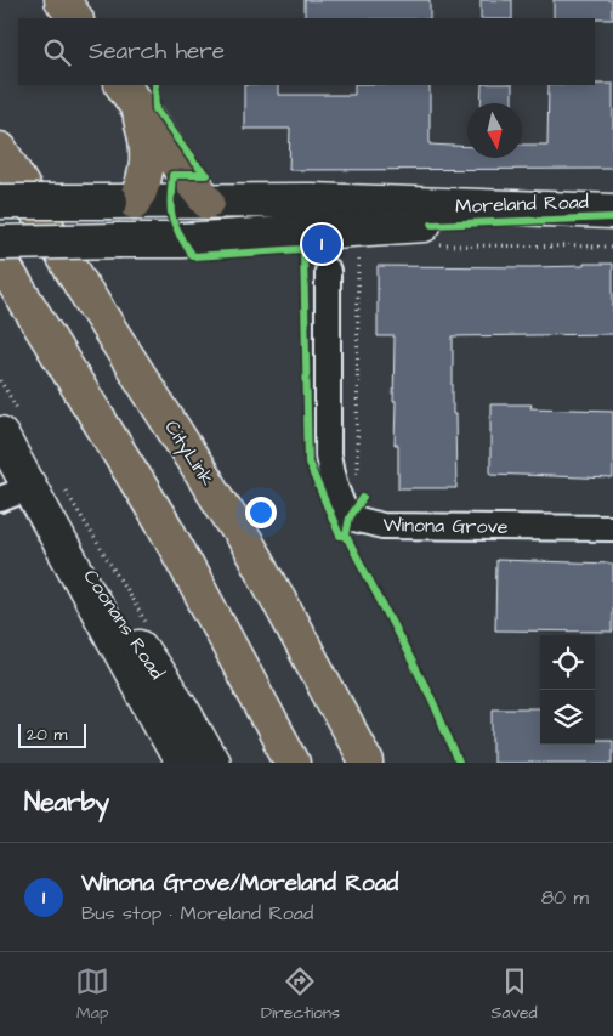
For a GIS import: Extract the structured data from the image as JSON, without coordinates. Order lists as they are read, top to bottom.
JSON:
{
  "streets": {
    "highway": ["CityLink"],
    "main road": ["Moreland Road", "Coonans Road"],
    "street": ["Winona Grove"]
  },
  "scale_bar": "20 m",
  "north": "bottom",
  "page": {
    "search": "Search here",
    "pins": "1",
    "scale": "20 m",
    "heading": "Nearby",
    "list": [
      {
        "mark": "1",
        "name": "Winona Grove/Moreland Road",
        "note": "Bus stop · Moreland Road",
        "value": "80 m"
      }
    ],
    "nav": ["Map", "Directions", "Saved"]
  }
}
